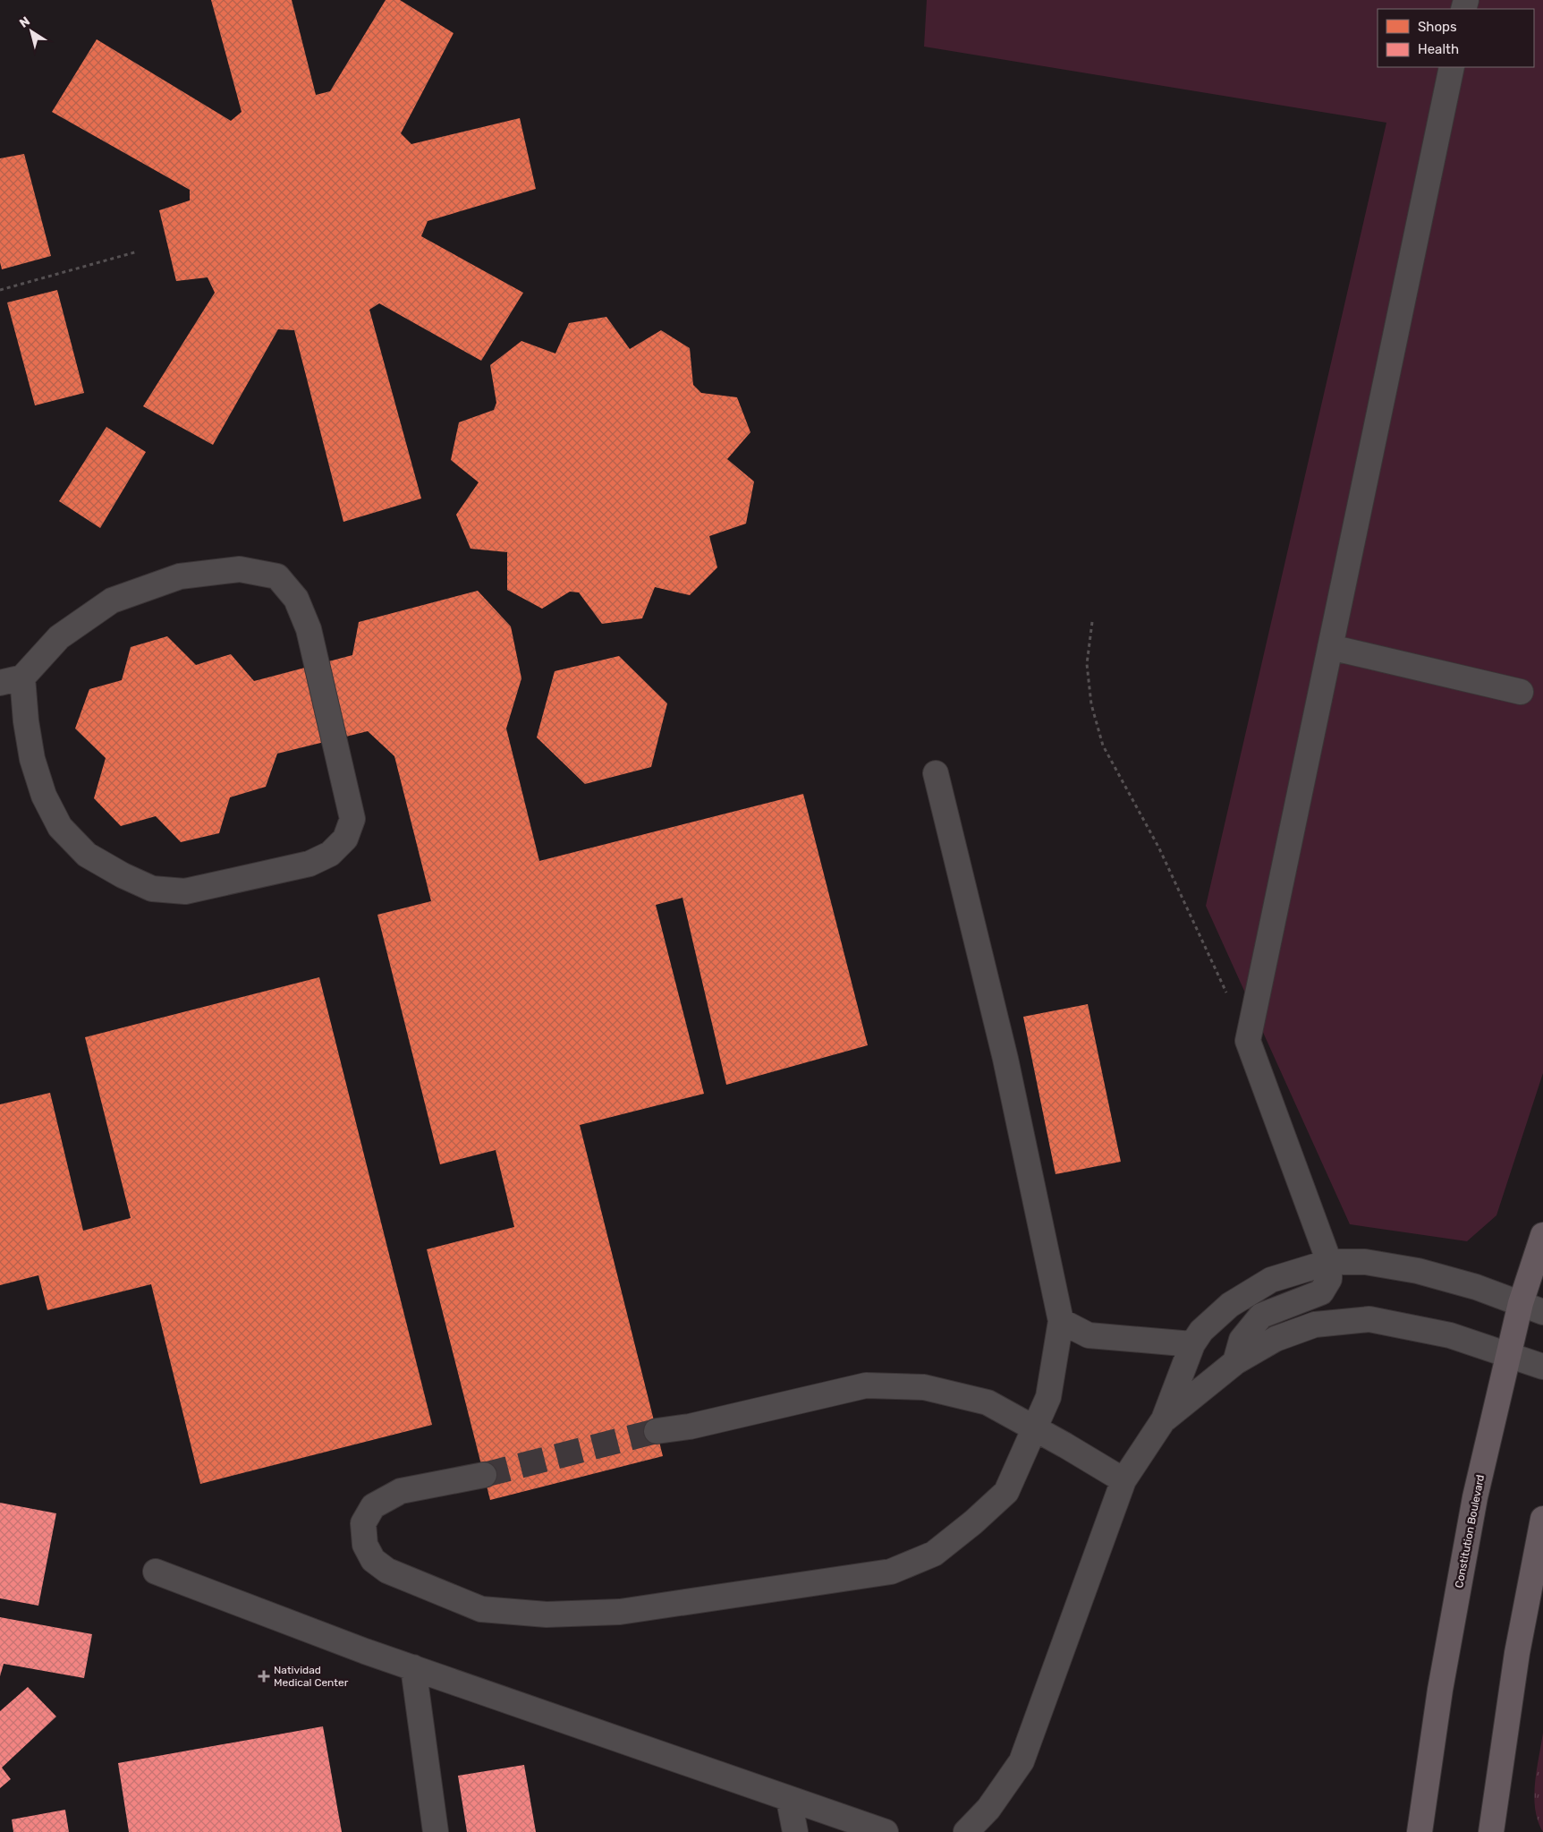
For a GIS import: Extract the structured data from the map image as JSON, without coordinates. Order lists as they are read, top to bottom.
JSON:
{
  "streets": {
    "main road": ["Constitution Boulevard"]
  },
  "places": {
    "health": ["Natividad Medical Center"]
  },
  "legend": ["Shops", "Health"],
  "north": "top left"
}
